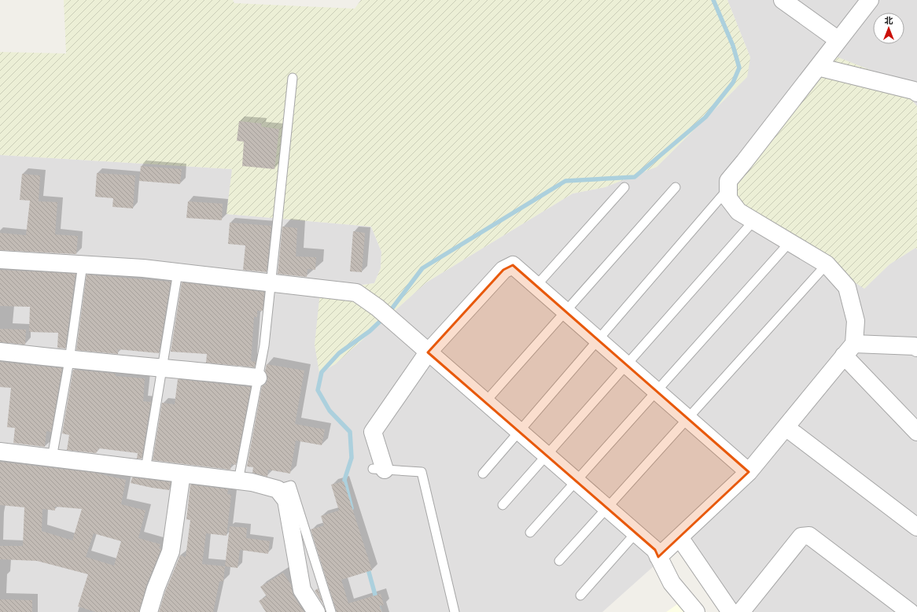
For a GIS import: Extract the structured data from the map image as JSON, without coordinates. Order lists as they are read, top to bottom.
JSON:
{
  "north": "top"
}
